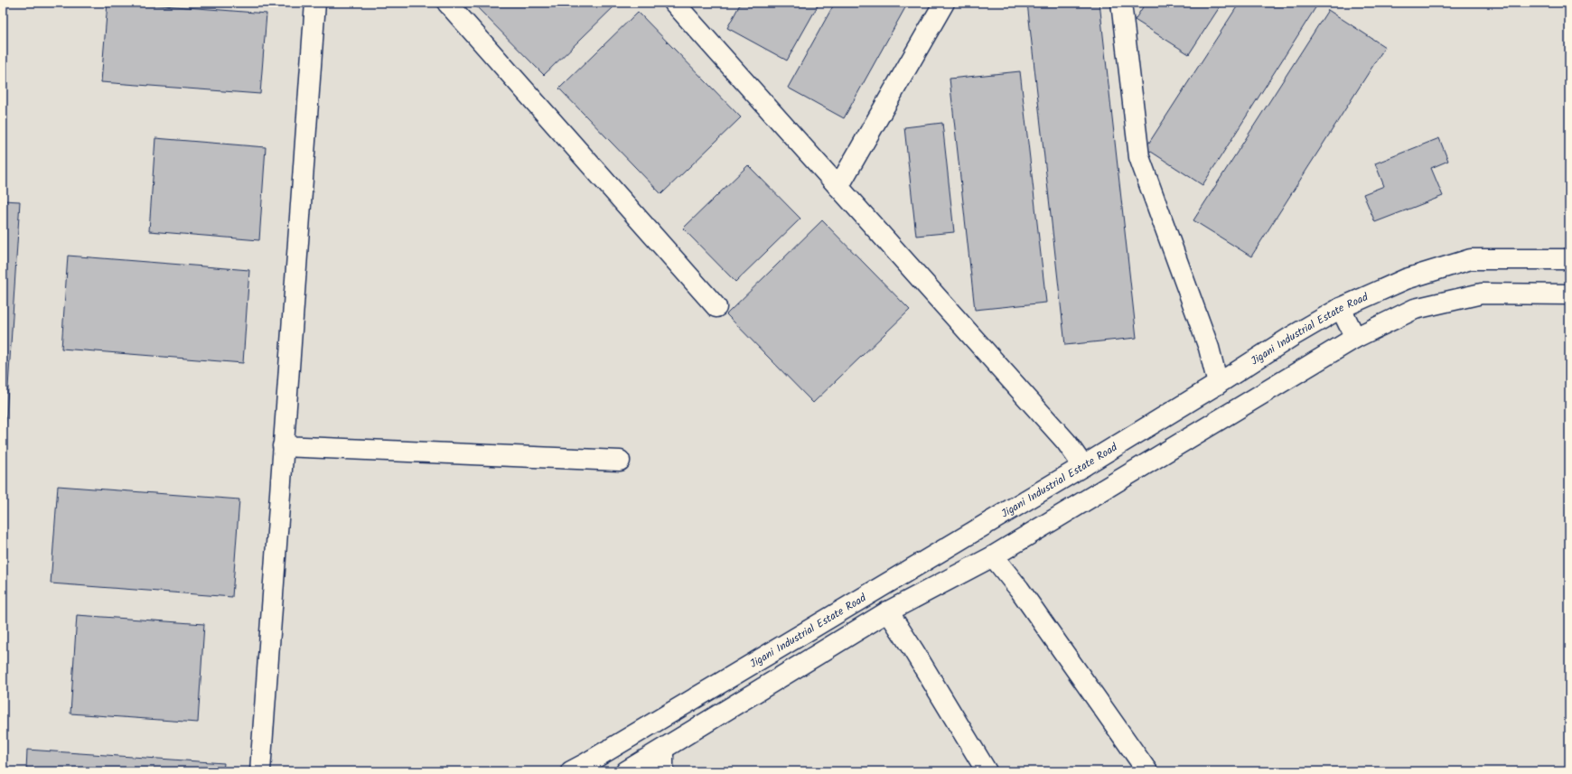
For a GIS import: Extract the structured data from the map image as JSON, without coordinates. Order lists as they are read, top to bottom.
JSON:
{
  "streets": {
    "main road": ["Jigani Industrial Estate Road"]
  }
}
